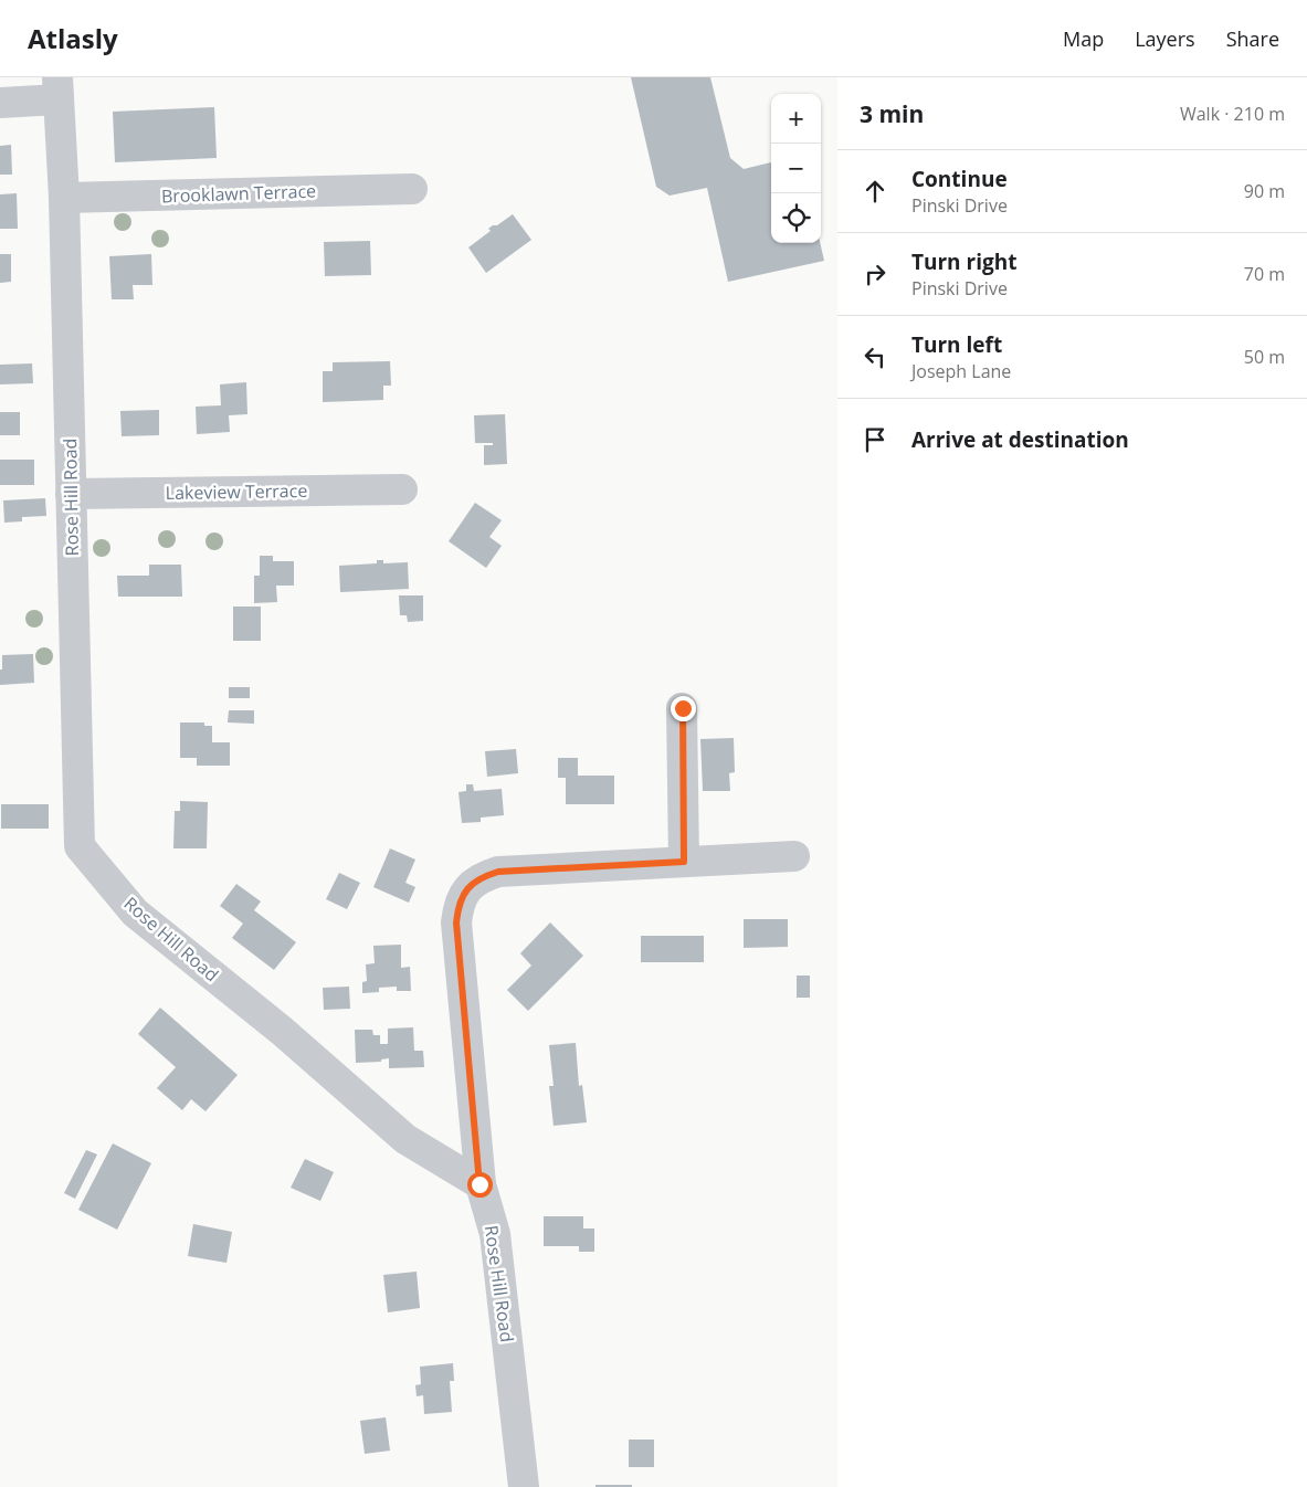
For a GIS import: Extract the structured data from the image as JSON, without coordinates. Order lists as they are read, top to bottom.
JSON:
{
  "streets": {
    "street": ["Brooklawn Terrace", "Lakeview Terrace", "Rose Hill Road"]
  },
  "crossings": [
    ["Brooklawn Terrace", "Rose Hill Road"],
    ["Lakeview Terrace", "Rose Hill Road"]
  ],
  "page": {
    "header": "Atlasly",
    "nav": ["Map", "Layers", "Share"],
    "heading": ["3 min", "Walk · 210 m"],
    "map_buttons": ["+", "−"],
    "list": [
      ["Continue", "Pinski Drive", "90 m"],
      ["Turn right", "Pinski Drive", "70 m"],
      ["Turn left", "Joseph Lane", "50 m"],
      "Arrive at destination"
    ]
  }
}
